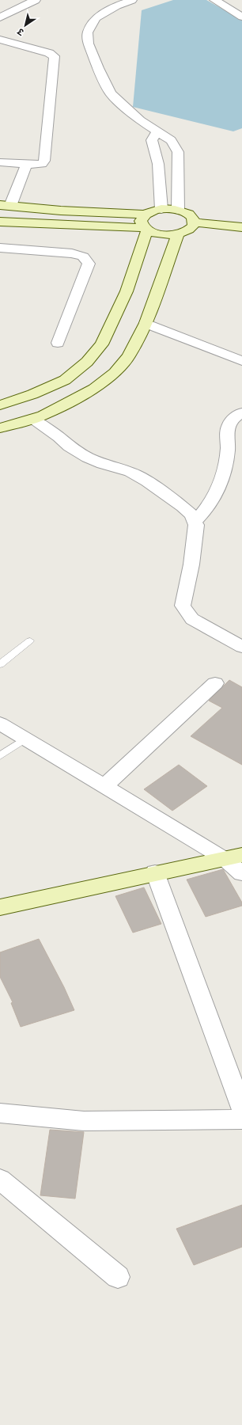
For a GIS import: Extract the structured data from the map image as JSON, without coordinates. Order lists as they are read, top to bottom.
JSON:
{
  "north": "bottom left"
}
